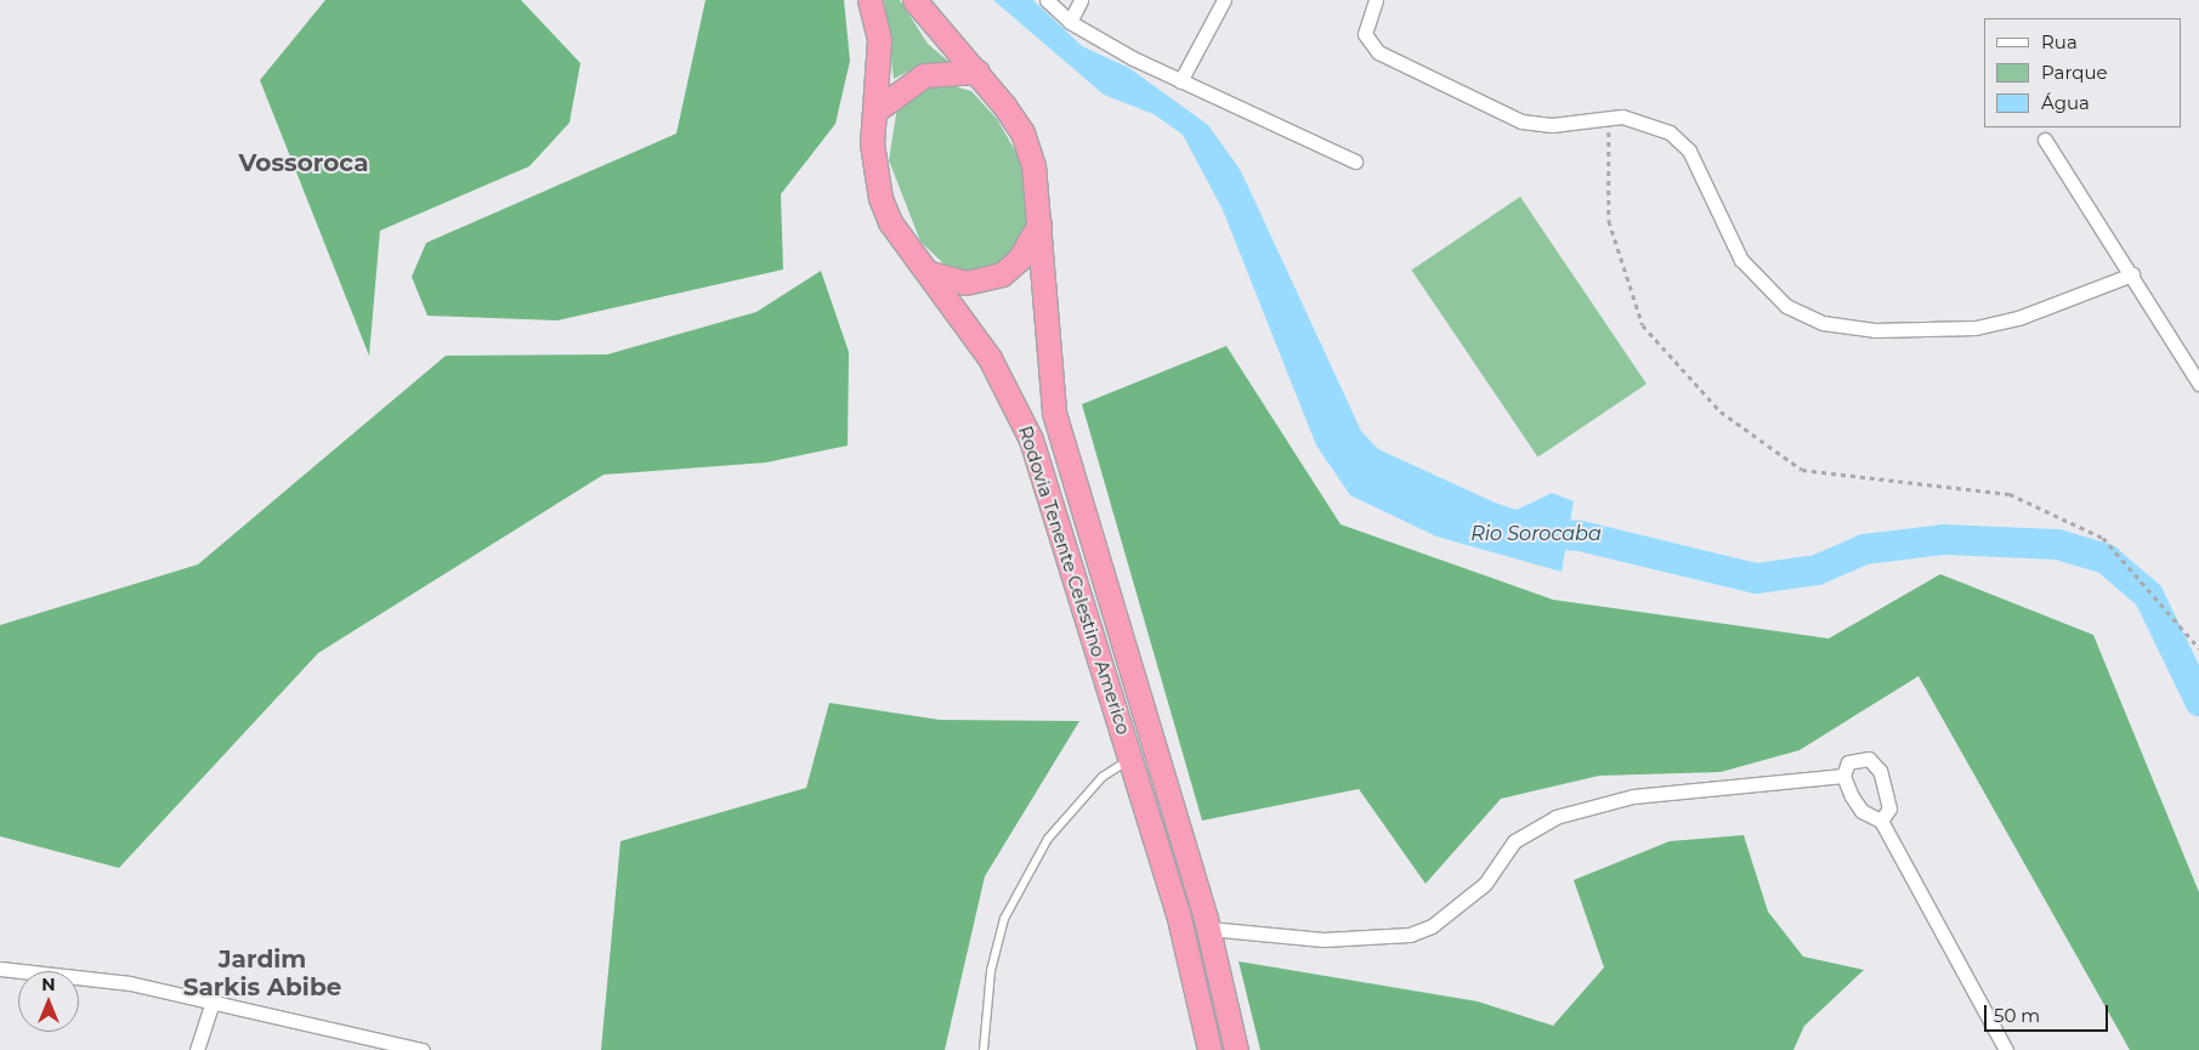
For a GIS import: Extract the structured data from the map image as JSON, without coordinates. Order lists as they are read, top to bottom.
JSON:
{
  "streets": {
    "highway": ["Rodovia Tenente Celestino Americo"]
  },
  "districts": ["Vossoroca", "Jardim Sarkis Abibe"],
  "water": ["Rio Sorocaba"],
  "legend": ["Rua", "Parque", "Água"],
  "scale_bar": "50 m",
  "north": "top"
}
